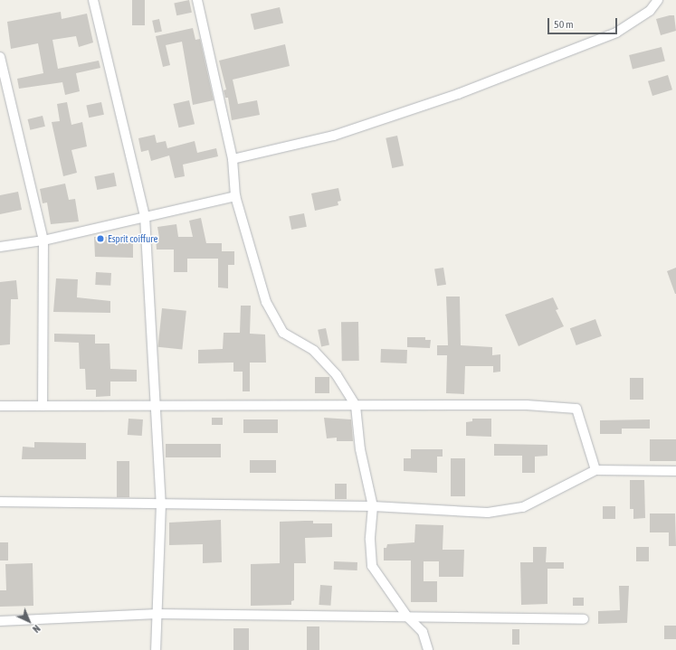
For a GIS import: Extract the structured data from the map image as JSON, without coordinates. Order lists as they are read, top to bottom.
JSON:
{
  "places": ["Esprit coiffure"],
  "scale_bar": "50 m",
  "north": "bottom right"
}
